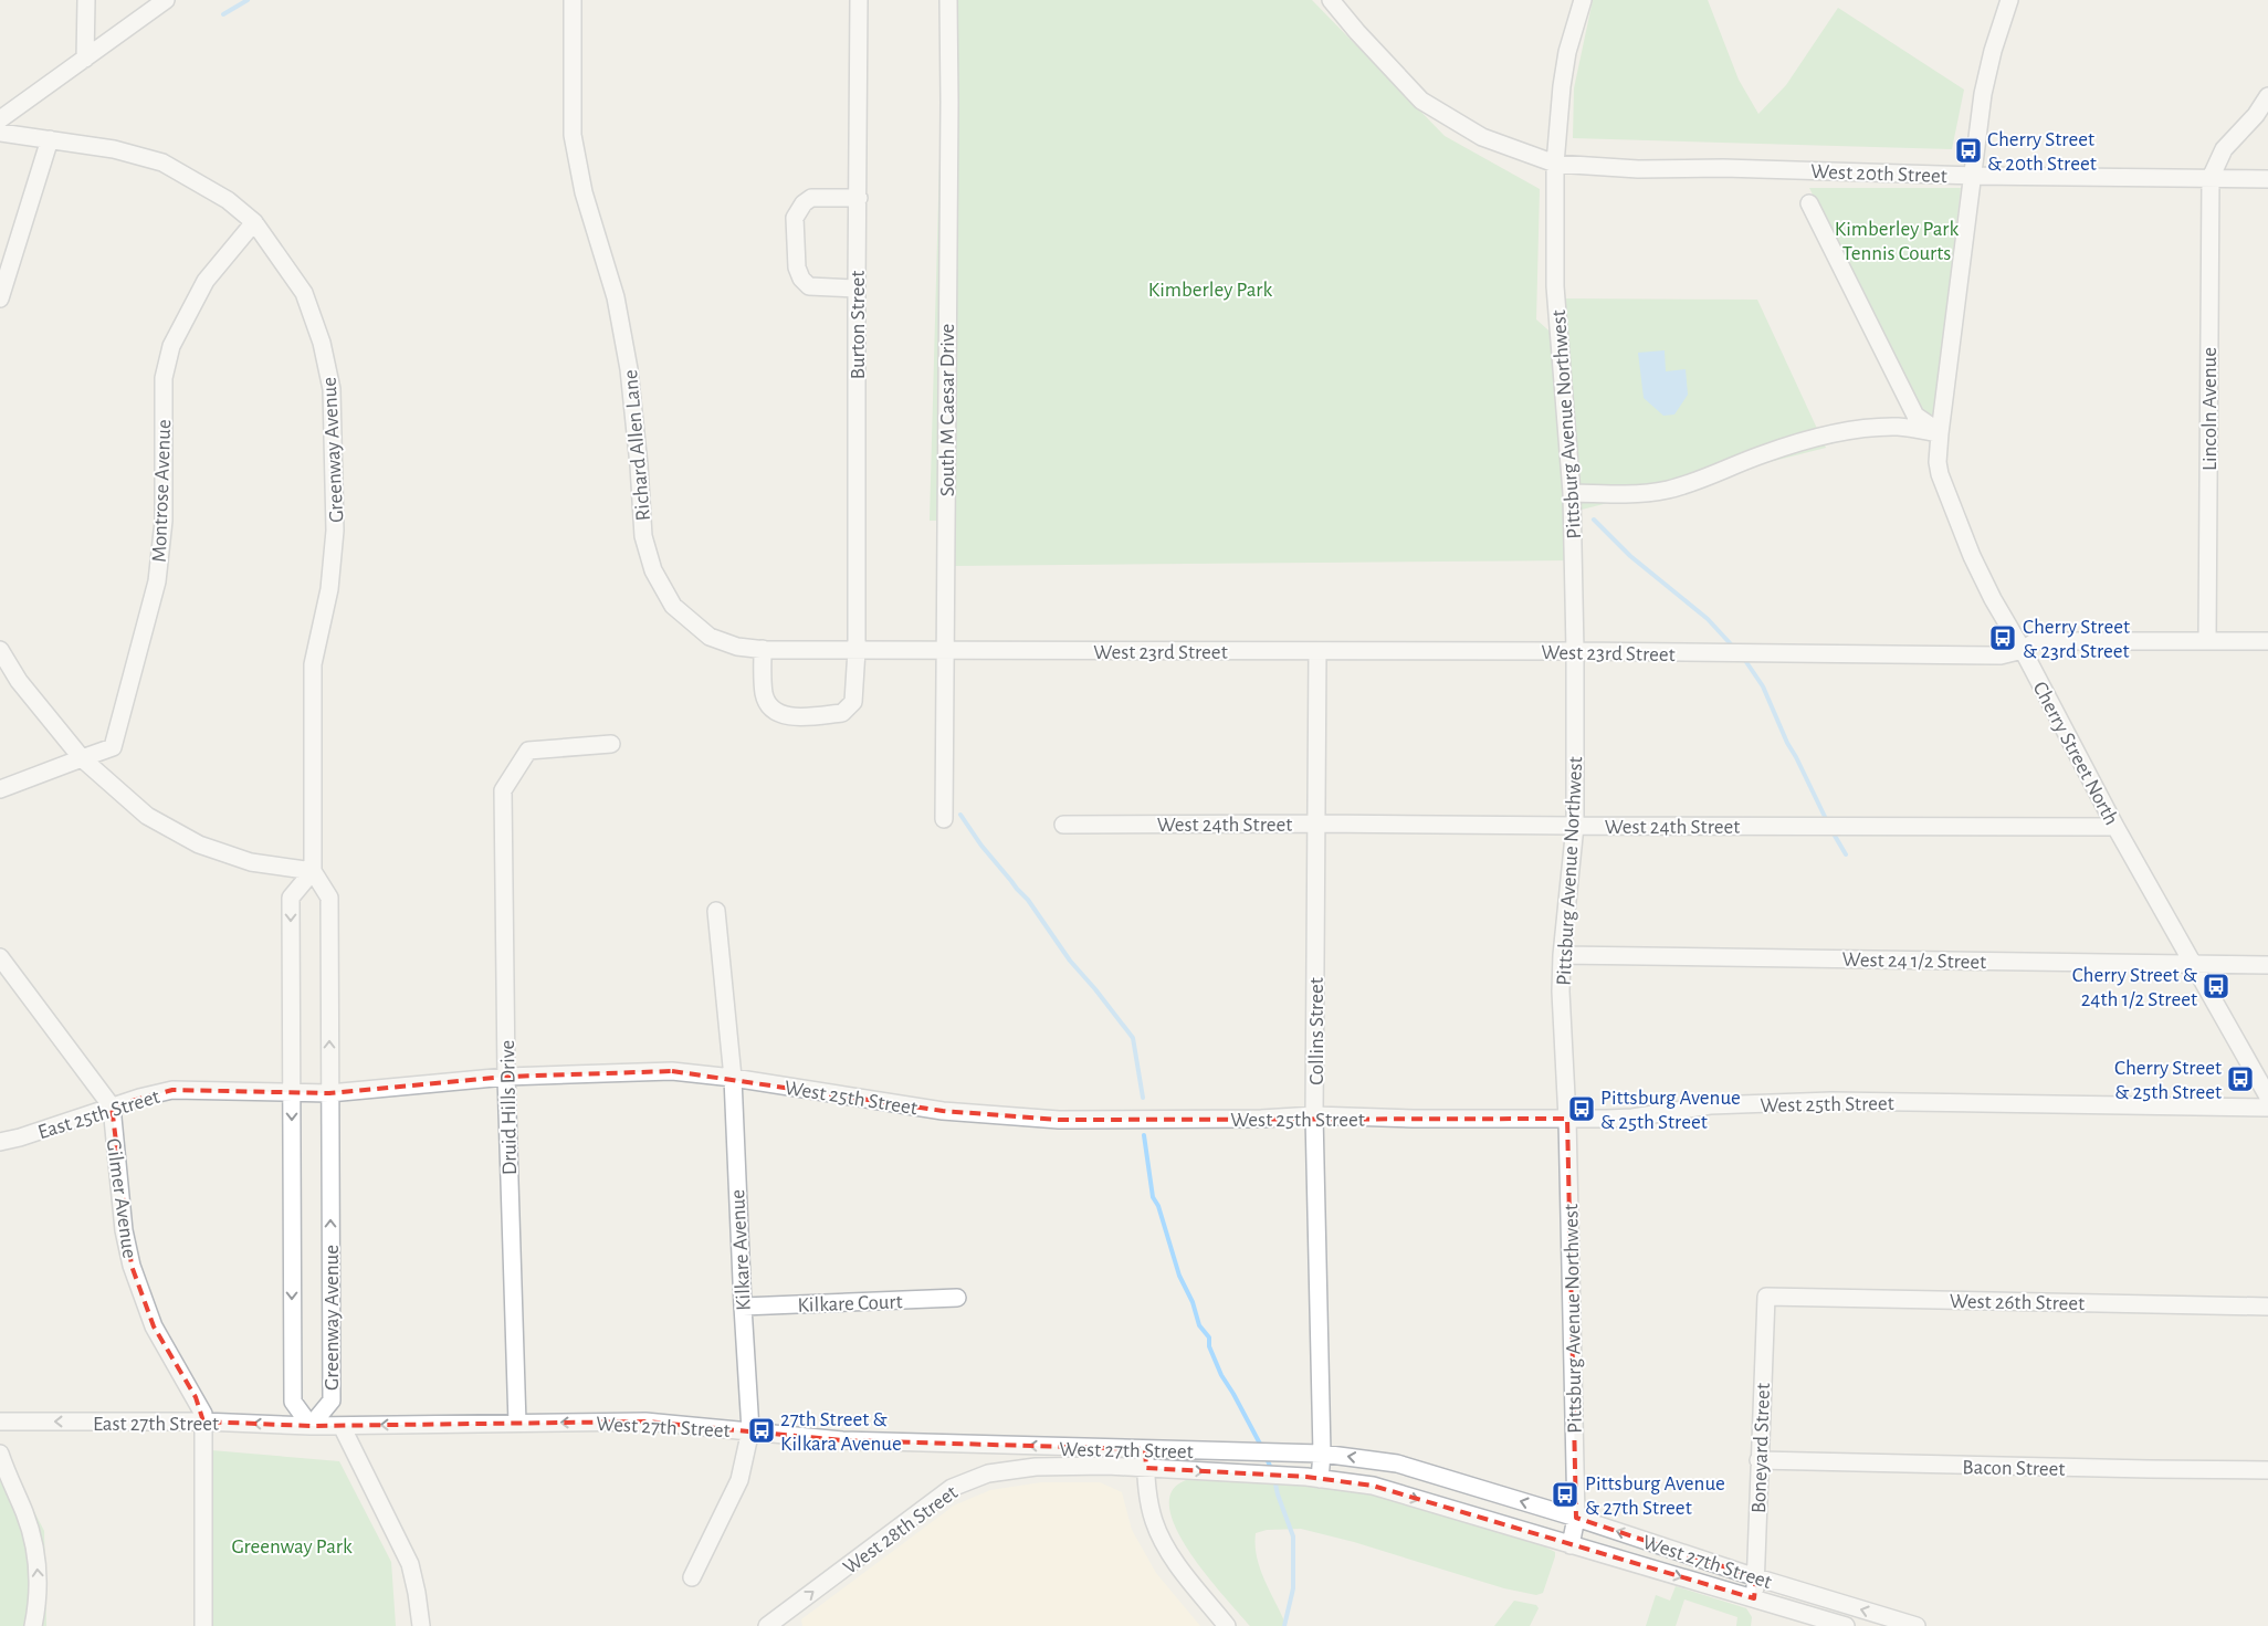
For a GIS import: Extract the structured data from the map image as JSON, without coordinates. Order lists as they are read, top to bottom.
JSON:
{
  "streets": {
    "street": [
      "West 20th Street",
      "Burton Street",
      "Lincoln Avenue",
      "South M Caesar Drive",
      "Pittsburg Avenue Northwest",
      "Richard Allen Lane",
      "Greenway Avenue",
      "Montrose Avenue",
      "West 23rd Street",
      "Cherry Street North",
      "West 24th Street",
      "West 24 1/2 Street",
      "Collins Street",
      "West 25th Street",
      "Druid Hills Drive",
      "East 25th Street",
      "Gilmer Avenue",
      "Kilkare Avenue",
      "West 26th Street",
      "Kilkare Court",
      "East 27th Street",
      "West 27th Street",
      "Boneyard Street",
      "Bacon Street",
      "West 28th Street"
    ]
  },
  "crossings": [
    ["West 20th Street", "Lincoln Avenue"],
    ["West 20th Street", "Pittsburg Avenue Northwest"],
    ["West 20th Street", "Cherry Street North"],
    ["Burton Street", "Richard Allen Lane"],
    ["Lincoln Avenue", "West 23rd Street"],
    ["South M Caesar Drive", "Richard Allen Lane"],
    ["South M Caesar Drive", "West 23rd Street"],
    ["Pittsburg Avenue Northwest", "West 23rd Street"],
    ["Pittsburg Avenue Northwest", "West 24th Street"],
    ["Pittsburg Avenue Northwest", "West 24 1/2 Street"],
    ["Pittsburg Avenue Northwest", "West 25th Street"],
    ["Pittsburg Avenue Northwest", "West 27th Street"],
    ["Richard Allen Lane", "West 23rd Street"],
    ["Greenway Avenue", "Montrose Avenue"],
    ["Greenway Avenue", "West 25th Street"],
    ["Greenway Avenue", "East 25th Street"],
    ["Greenway Avenue", "East 27th Street"],
    ["Greenway Avenue", "West 27th Street"],
    ["West 23rd Street", "Cherry Street North"],
    ["West 23rd Street", "Collins Street"],
    ["Cherry Street North", "West 24th Street"],
    ["Cherry Street North", "West 24 1/2 Street"],
    ["West 24th Street", "Collins Street"],
    ["Collins Street", "West 25th Street"],
    ["Collins Street", "West 27th Street"],
    ["West 25th Street", "Druid Hills Drive"],
    ["West 25th Street", "East 25th Street"],
    ["West 25th Street", "Kilkare Avenue"],
    ["Druid Hills Drive", "West 27th Street"],
    ["East 25th Street", "Gilmer Avenue"],
    ["Gilmer Avenue", "East 27th Street"],
    ["Kilkare Avenue", "Kilkare Court"],
    ["Kilkare Avenue", "West 27th Street"],
    ["West 26th Street", "Boneyard Street"],
    ["East 27th Street", "West 27th Street"],
    ["West 27th Street", "Boneyard Street"],
    ["West 27th Street", "West 28th Street"],
    ["Boneyard Street", "Bacon Street"]
  ],
  "one_way": ["East 27th Street", "West 28th Street"],
  "parks": ["Kimberley Park Tennis Courts", "Kimberley Park", "Greenway Park"],
  "places": {
    "bus stop": [
      "Cherry Street & 20th Street",
      "Cherry Street & 23rd Street",
      "Cherry Street & 24th 1/2 Street",
      "Cherry Street & 25th Street",
      "Pittsburg Avenue & 25th Street",
      "27th Street & Kilkara Avenue",
      "Pittsburg Avenue & 27th Street"
    ]
  }
}
